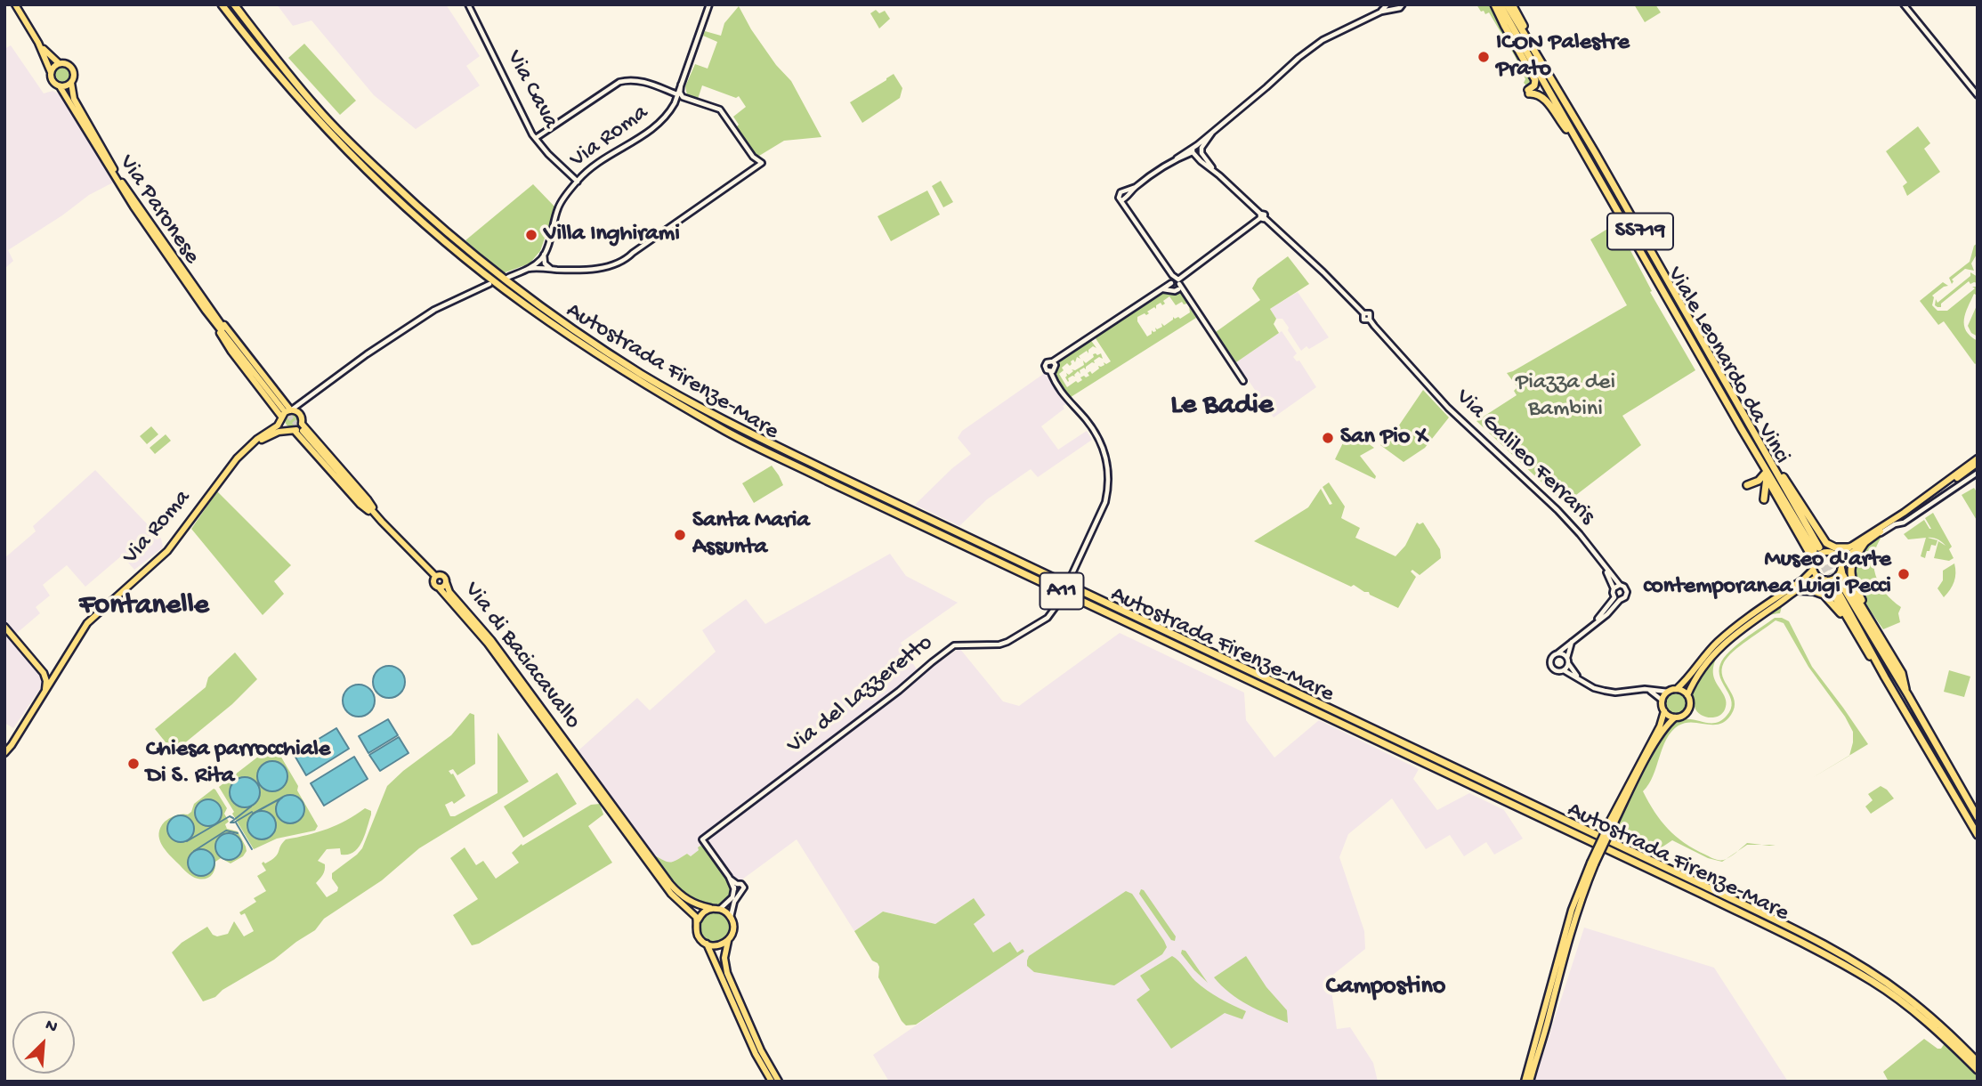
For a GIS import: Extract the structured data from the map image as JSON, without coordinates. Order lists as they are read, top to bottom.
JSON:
{
  "streets": {
    "highway": [
      "SS719",
      "Viale Leonardo da Vinci",
      "Autostrada Firenze-Mare",
      "A11"
    ],
    "main road": ["Via Roma", "Via Paronese", "Via di Baciacavallo"],
    "street": ["Via Cava", "Via Galileo Ferraris", "Via del Lazzeretto"]
  },
  "crossings": [
    ["Via Cava", "Via Roma"],
    ["Via Roma", "Via Paronese"]
  ],
  "districts": ["Le Badie", "Fontanelle", "Campostino"],
  "parks": ["Piazza dei Bambini"],
  "places": [
    "ICON Palestre Prato",
    "Villa Inghirami",
    "San Pio X",
    "Santa Maria Assunta",
    "Museo d'arte contemporanea Luigi Pecci",
    "Chiesa parrocchiale Di S. Rita"
  ],
  "north": "top right"
}
